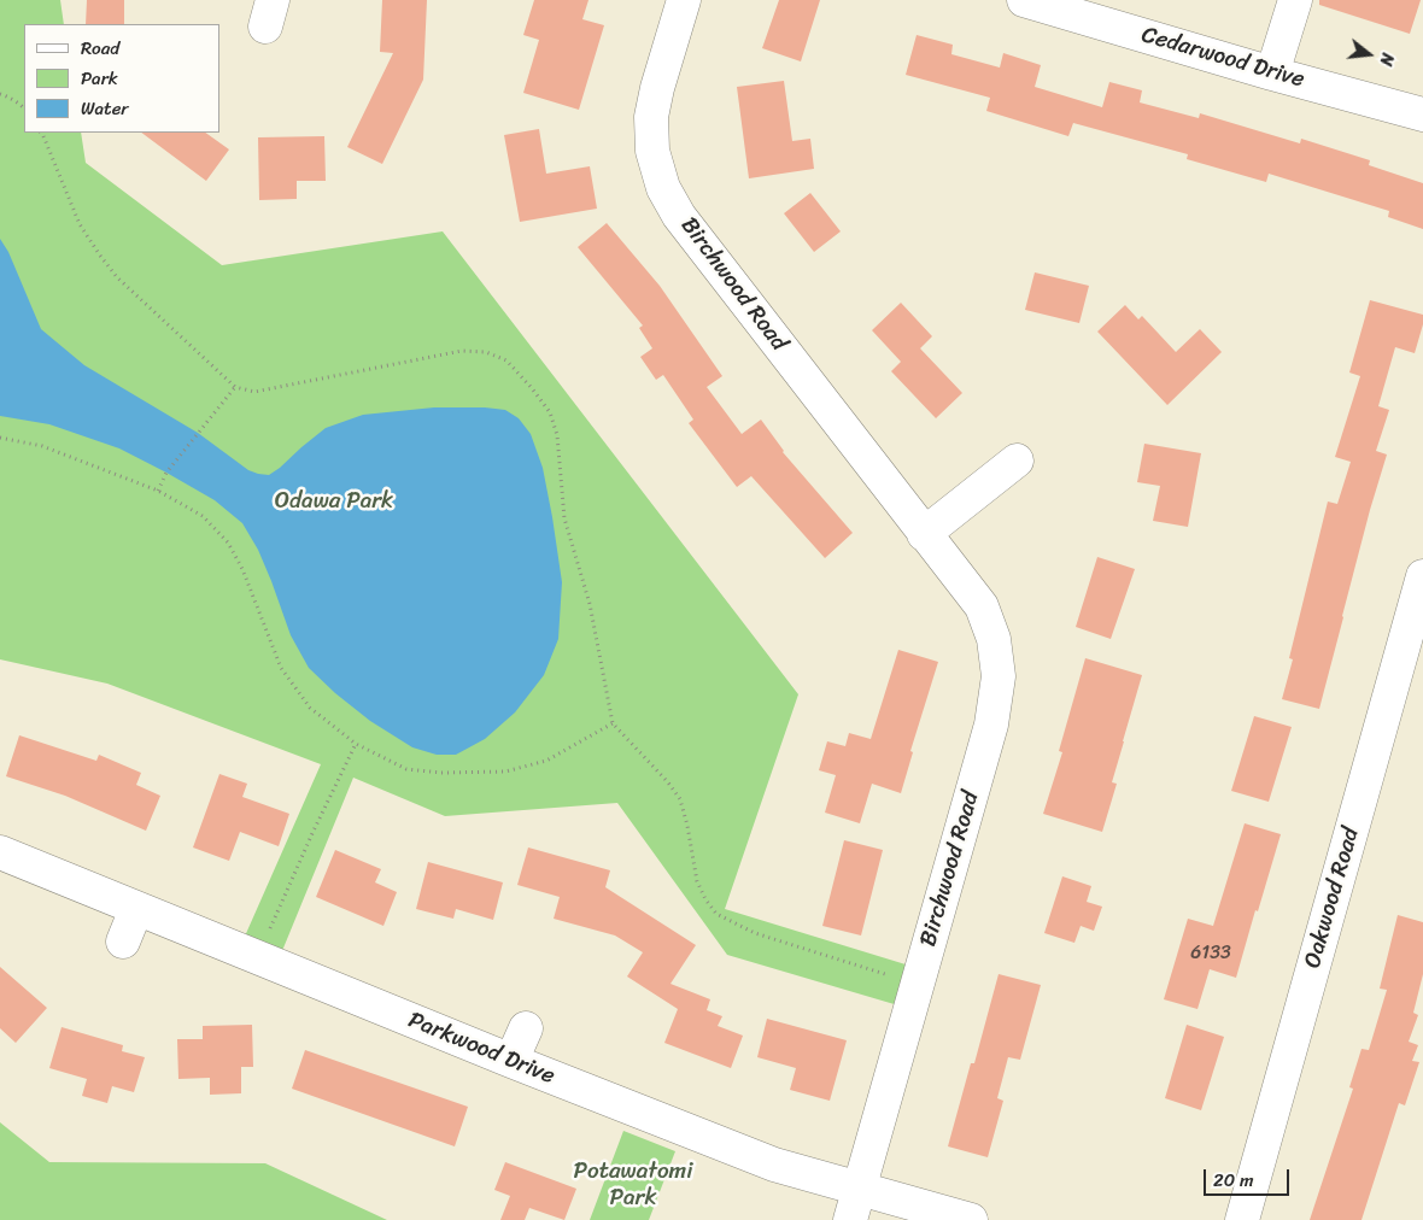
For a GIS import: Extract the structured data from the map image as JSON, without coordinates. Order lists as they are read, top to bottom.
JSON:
{
  "streets": {
    "street": [
      "Cedarwood Drive",
      "Birchwood Road",
      "Oakwood Road",
      "Parkwood Drive"
    ]
  },
  "crossings": [
    ["Birchwood Road", "Parkwood Drive"]
  ],
  "parks": ["Odawa Park", "Potawatomi Park"],
  "house_numbers": ["6133"],
  "legend": ["Road", "Park", "Water"],
  "scale_bar": "20 m",
  "north": "right"
}
